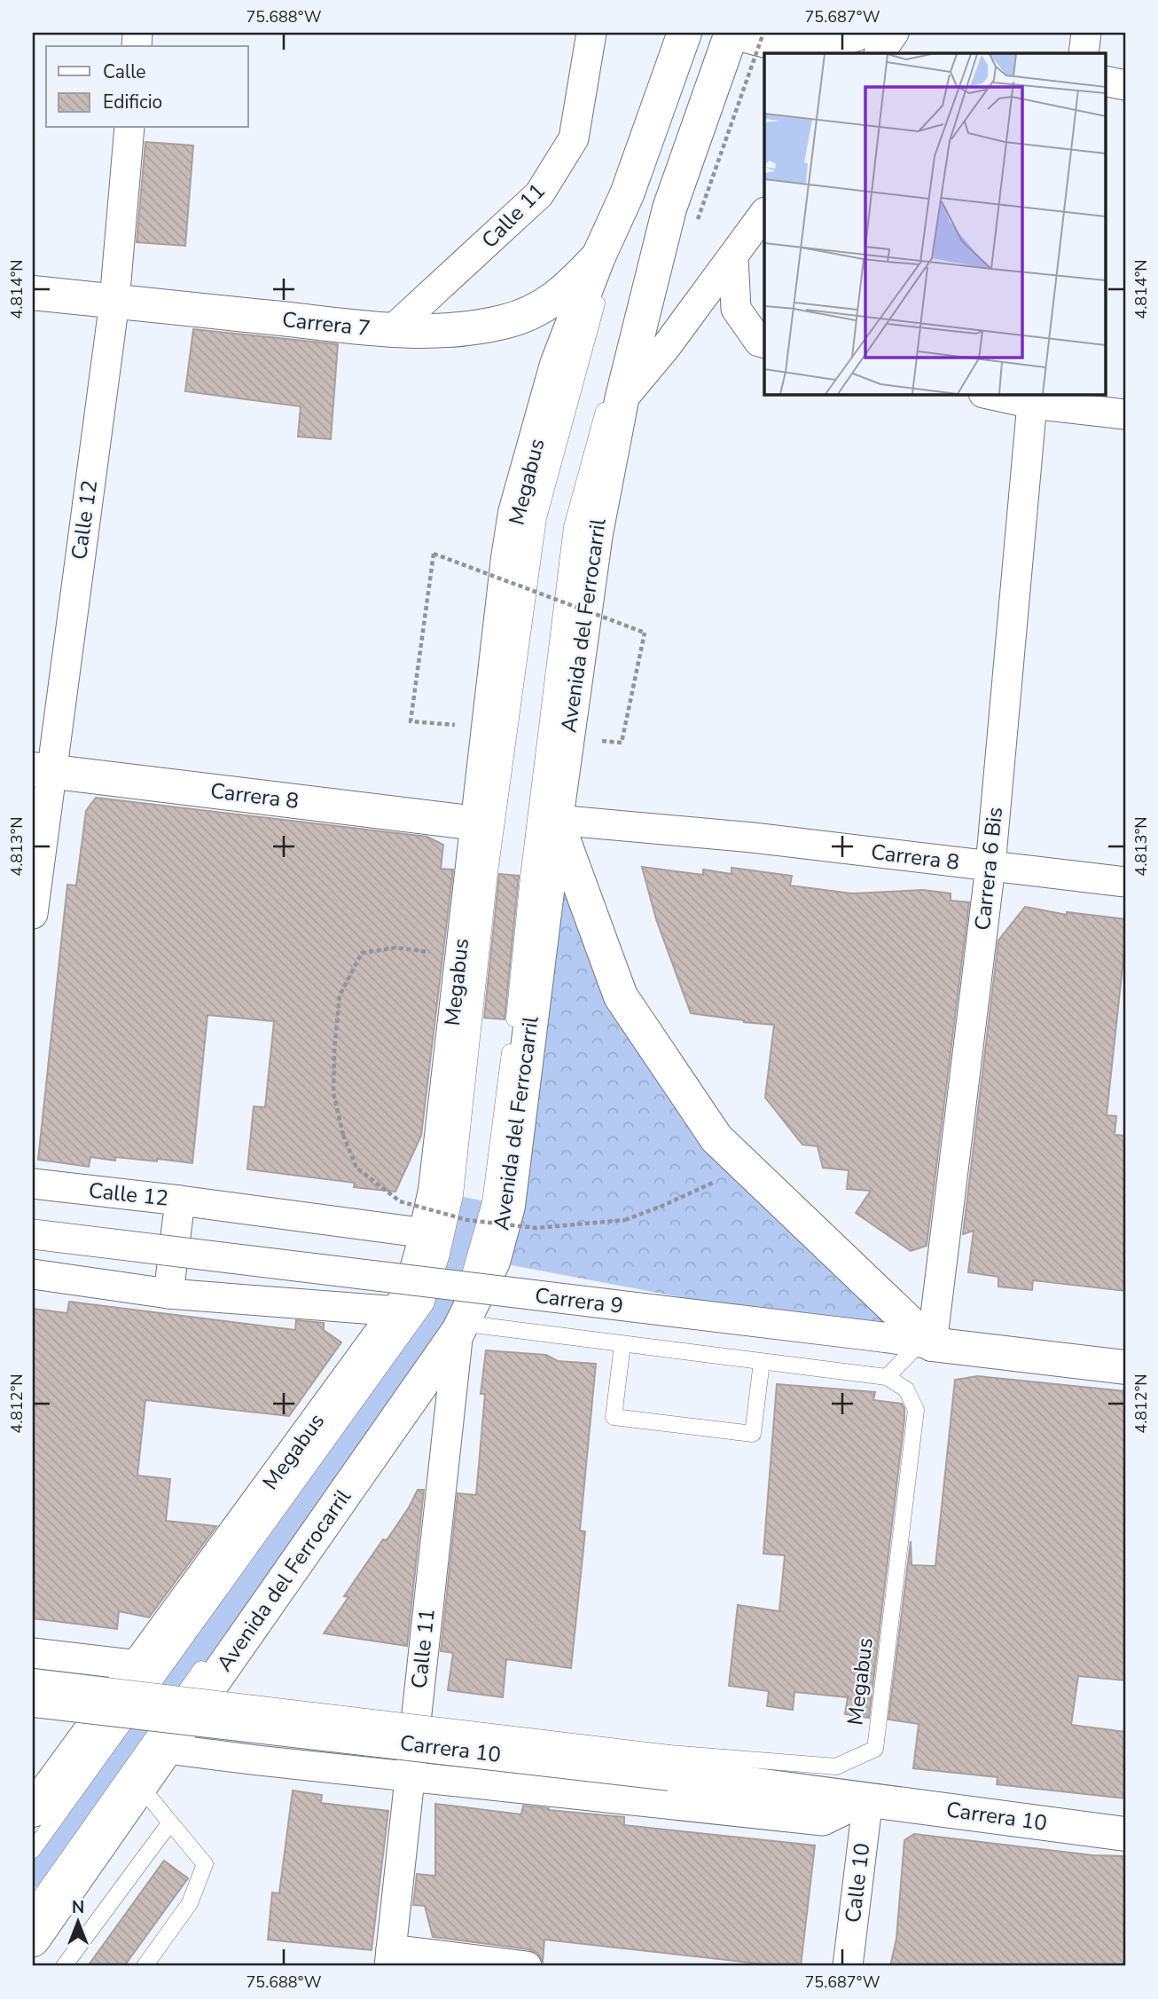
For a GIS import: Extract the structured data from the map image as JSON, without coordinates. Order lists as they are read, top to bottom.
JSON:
{
  "streets": {
    "main road": [
      "Carrera 7",
      "Avenida del Ferrocarril",
      "Carrera 8",
      "Carrera 9",
      "Carrera 10"
    ],
    "street": [
      "Calle 11",
      "Calle 12",
      "Carrera 6 Bis",
      "Calle 10"
    ],
    "lane": ["Megabus"]
  },
  "crossings": [
    ["Calle 11", "Carrera 7"],
    ["Calle 11", "Avenida del Ferrocarril"],
    ["Calle 11", "Carrera 10"],
    ["Carrera 7", "Calle 12"],
    ["Megabus", "Carrera 10"],
    ["Calle 12", "Carrera 8"],
    ["Avenida del Ferrocarril", "Carrera 8"],
    ["Avenida del Ferrocarril", "Carrera 10"],
    ["Carrera 8", "Carrera 6 Bis"],
    ["Carrera 6 Bis", "Carrera 9"],
    ["Carrera 10", "Calle 10"]
  ],
  "legend": ["Calle", "Edificio"],
  "north": "top",
  "coordinates": [
    "75.688°W",
    "75.687°W",
    "4.814°N",
    "4.813°N",
    "4.812°N"
  ]
}
